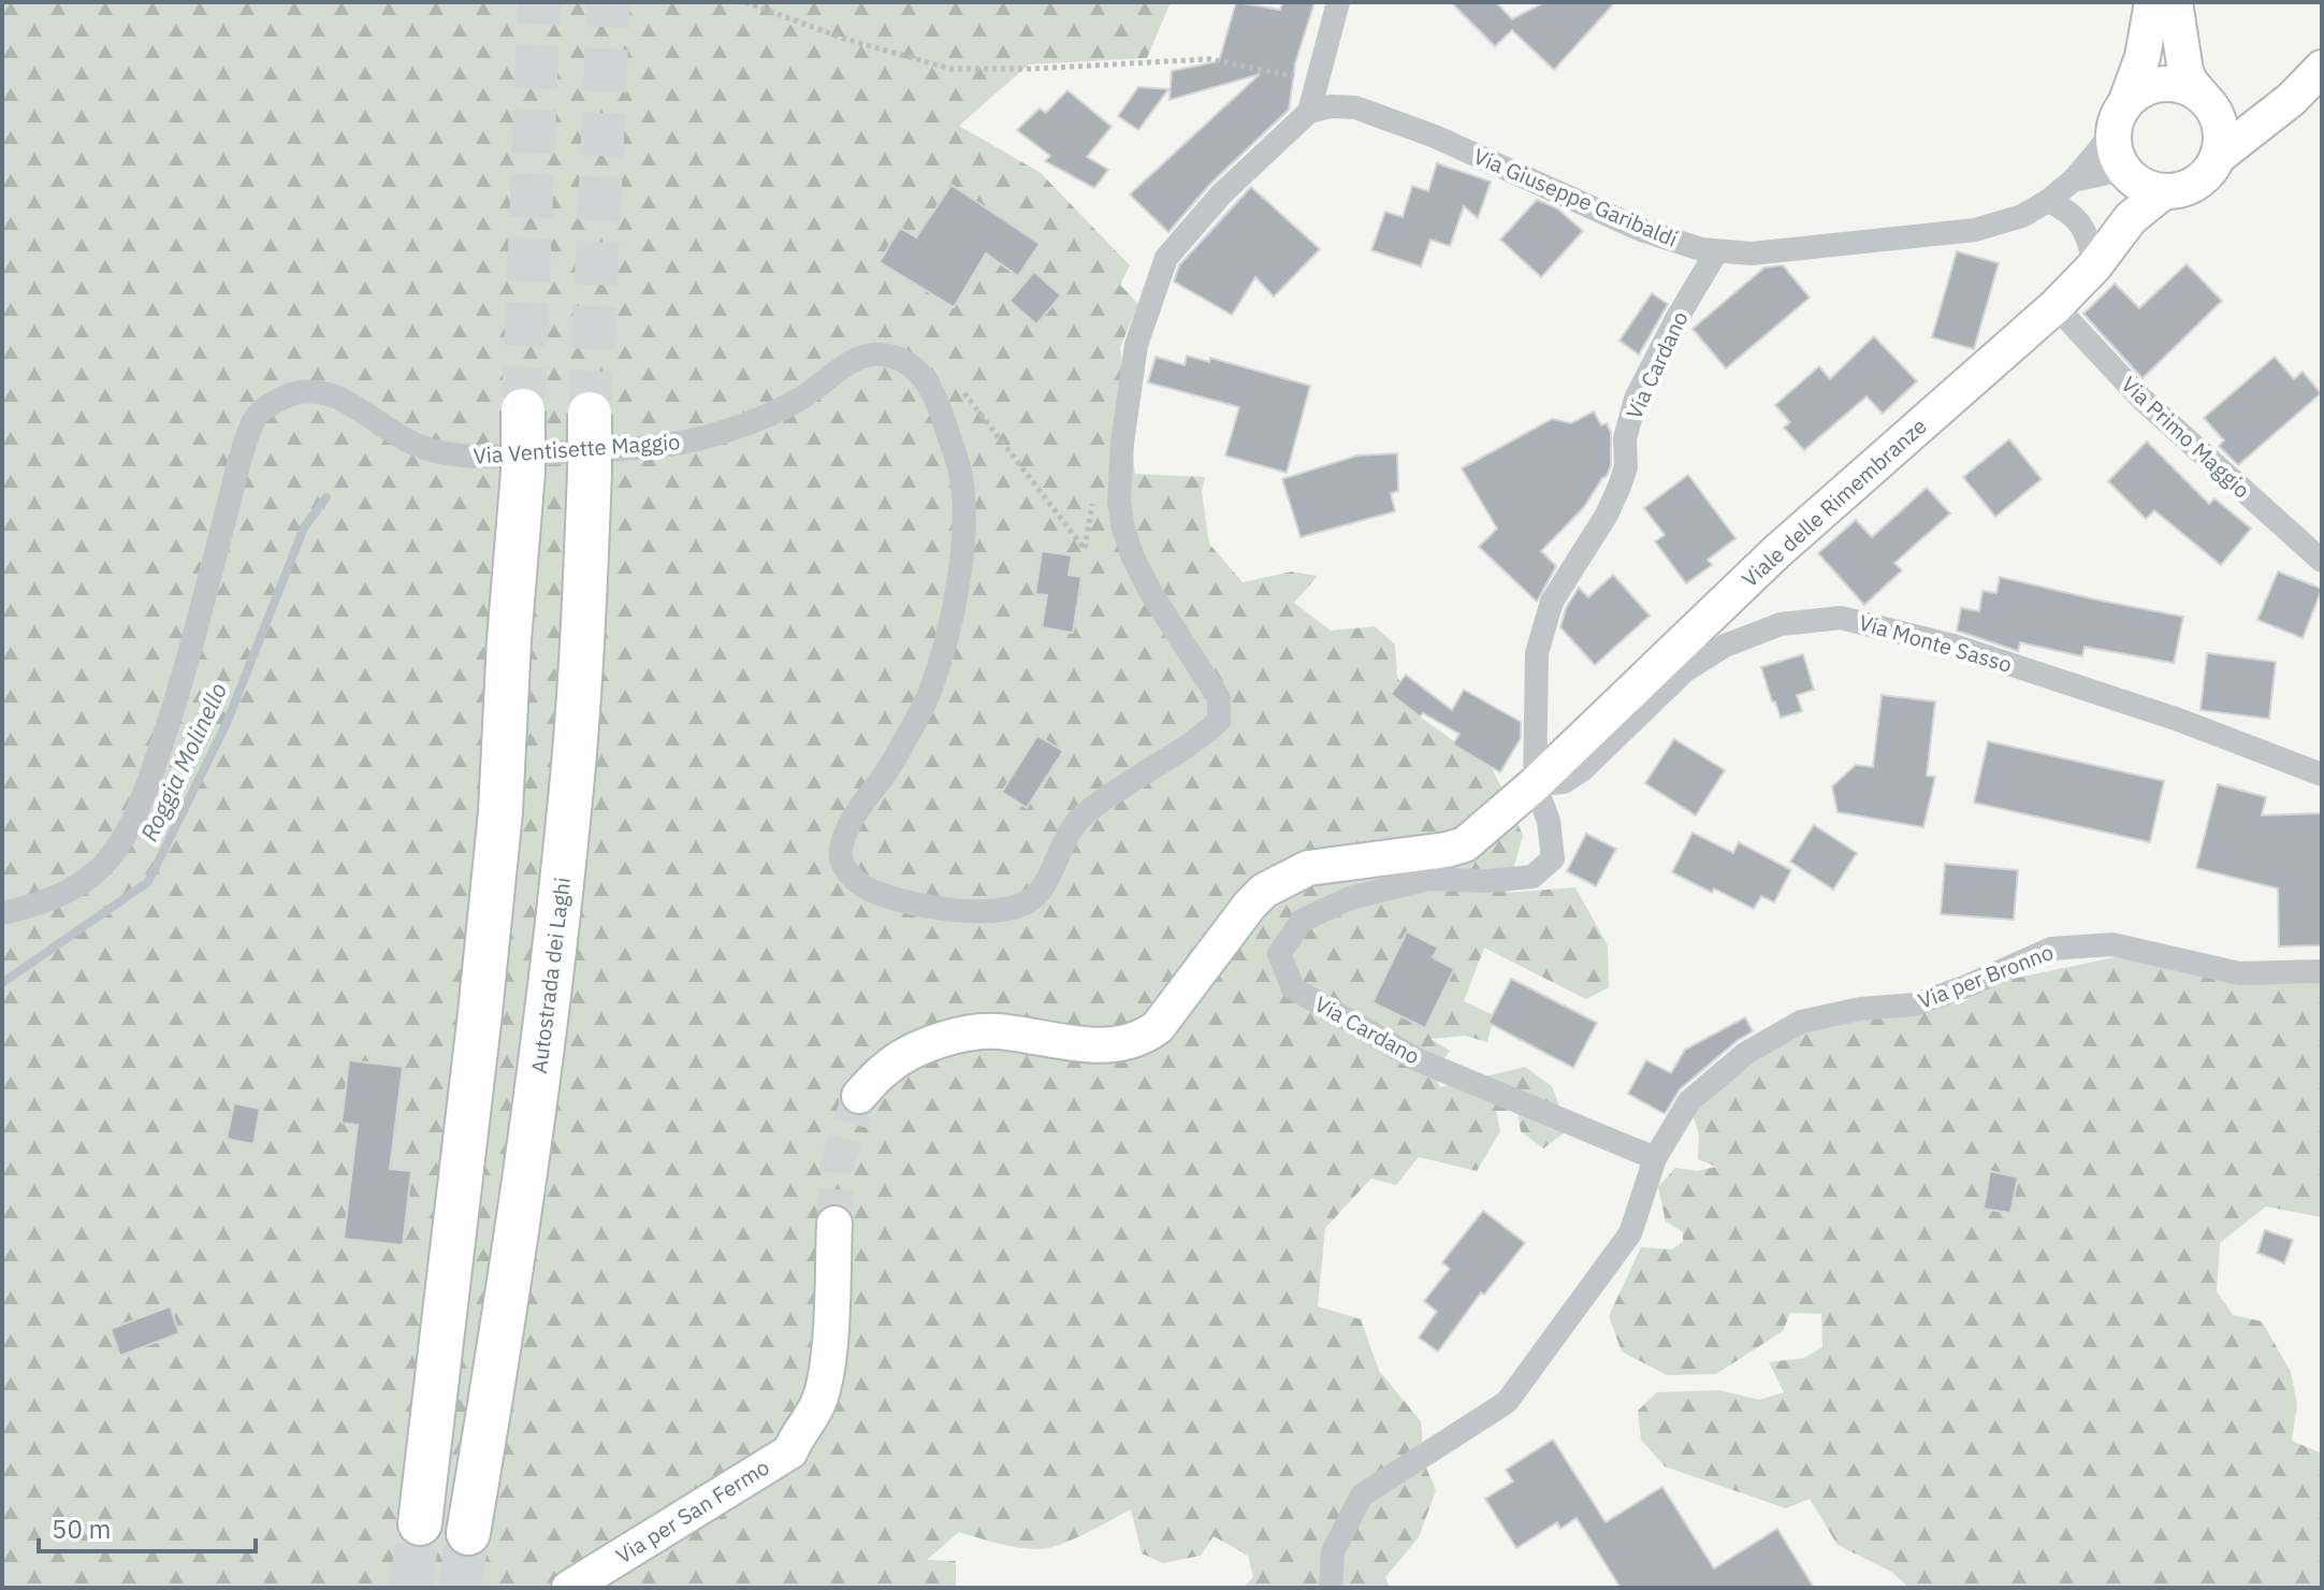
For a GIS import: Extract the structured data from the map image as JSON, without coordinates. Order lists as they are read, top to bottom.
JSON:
{
  "streets": {
    "highway": ["Autostrada dei Laghi"],
    "main road": ["Viale delle Rimembranze", "Via per San Fermo"],
    "street": [
      "Via Giuseppe Garibaldi",
      "Via Cardano",
      "Via Primo Maggio",
      "Via Ventisette Maggio",
      "Via Monte Sasso",
      "Via per Bronno"
    ]
  },
  "crossings": [
    ["Via Giuseppe Garibaldi", "Via Cardano"],
    ["Via Giuseppe Garibaldi", "Via Ventisette Maggio"],
    ["Via Giuseppe Garibaldi", "Viale delle Rimembranze"],
    ["Via Cardano", "Viale delle Rimembranze"],
    ["Via Cardano", "Via Monte Sasso"],
    ["Via Cardano", "Via per Bronno"],
    ["Via Primo Maggio", "Viale delle Rimembranze"],
    ["Viale delle Rimembranze", "Via Monte Sasso"]
  ],
  "water": ["Roggia Molinello"],
  "scale_bar": "50 m"
}
